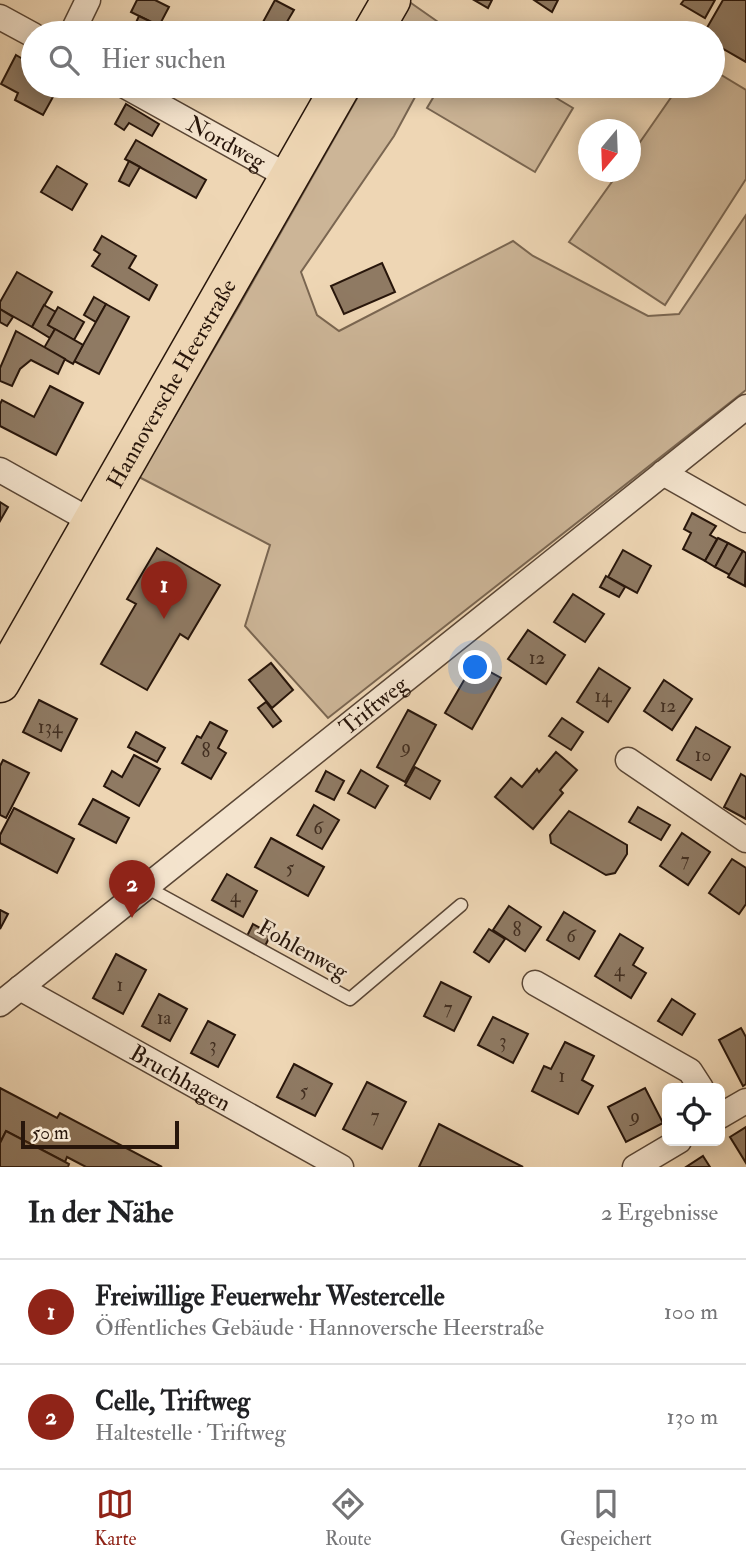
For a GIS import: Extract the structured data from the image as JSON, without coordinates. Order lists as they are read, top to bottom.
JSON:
{
  "streets": {
    "main road": ["Hannoversche Heerstraße"],
    "street": ["Nordweg", "Triftweg", "Bruchhagen"],
    "lane": ["Fohlenweg"]
  },
  "crossings": [
    ["Nordweg", "Hannoversche Heerstraße"],
    ["Triftweg", "Fohlenweg"],
    ["Triftweg", "Bruchhagen"]
  ],
  "house_numbers": [
    "12",
    "14",
    "12",
    "134",
    "9",
    "8",
    "10",
    "6",
    "7",
    "5",
    "4",
    "8",
    "6",
    "4",
    "1",
    "7",
    "1a",
    "3",
    "3",
    "1",
    "5",
    "7",
    "9"
  ],
  "scale_bar": "50 m",
  "north": "bottom",
  "page": {
    "search": "Hier suchen",
    "pins": ["1", "2"],
    "scale": "50 m",
    "heading": ["In der Nähe", "2 Ergebnisse"],
    "list": [
      {
        "mark": "1",
        "name": "Freiwillige Feuerwehr Westercelle",
        "note": "Öffentliches Gebäude · Hannoversche Heerstraße",
        "value": "100 m"
      },
      {
        "mark": "2",
        "name": "Celle, Triftweg",
        "note": "Haltestelle · Triftweg",
        "value": "130 m"
      }
    ],
    "nav": ["Karte", "Route", "Gespeichert"]
  }
}
